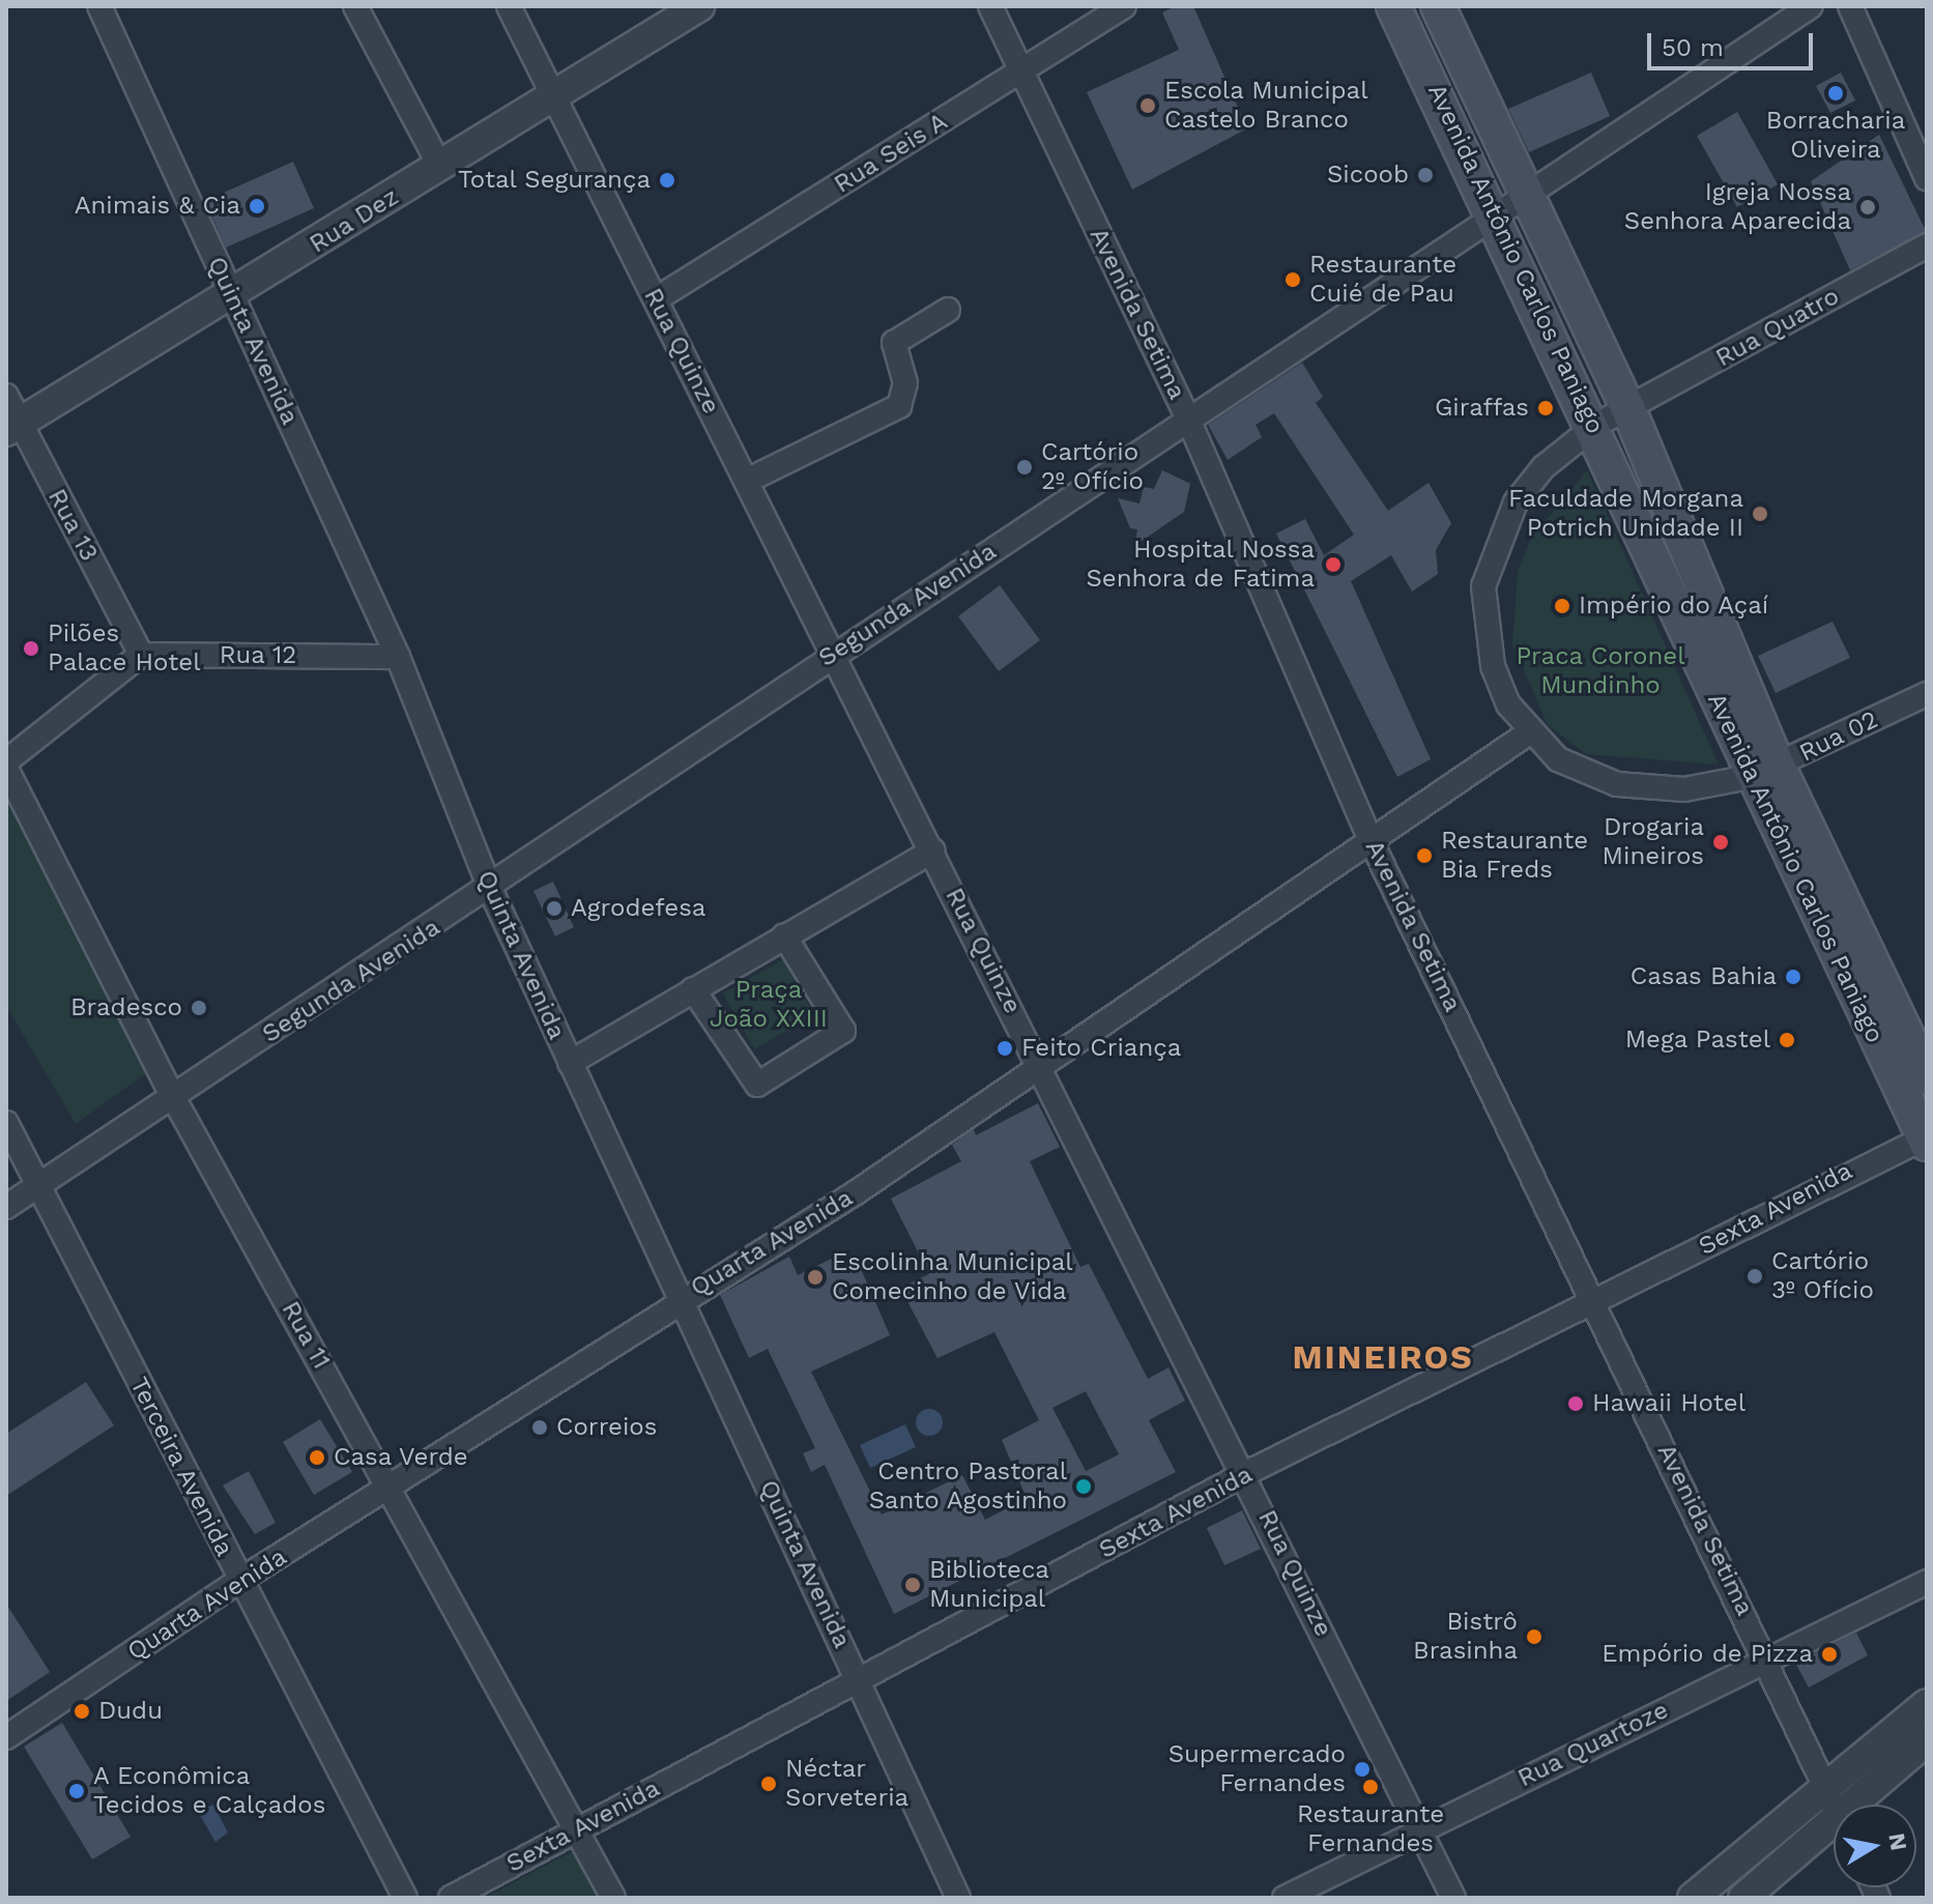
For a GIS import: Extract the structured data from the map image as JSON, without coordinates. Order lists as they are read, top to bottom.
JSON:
{
  "streets": {
    "main road": ["Avenida Antônio Carlos Paniago"],
    "street": [
      "Rua Seis A",
      "Rua Dez",
      "Avenida Setima",
      "Rua Quatro",
      "Quinta Avenida",
      "Rua Quinze",
      "Rua 13",
      "Segunda Avenida",
      "Rua 12",
      "Rua 02",
      "Sexta Avenida",
      "Quarta Avenida",
      "Rua 11",
      "Terceira Avenida",
      "Rua Quartoze"
    ]
  },
  "crossings": [
    ["Rua Seis A", "Avenida Setima"],
    ["Rua Seis A", "Rua Quinze"],
    ["Rua Dez", "Quinta Avenida"],
    ["Rua Dez", "Rua Quinze"],
    ["Rua Dez", "Rua 13"],
    ["Avenida Antônio Carlos Paniago", "Rua Quatro"],
    ["Avenida Antônio Carlos Paniago", "Segunda Avenida"],
    ["Avenida Antônio Carlos Paniago", "Rua 02"],
    ["Avenida Antônio Carlos Paniago", "Sexta Avenida"],
    ["Avenida Setima", "Segunda Avenida"],
    ["Avenida Setima", "Sexta Avenida"],
    ["Avenida Setima", "Quarta Avenida"],
    ["Avenida Setima", "Rua Quartoze"],
    ["Rua Quatro", "Rua 02"],
    ["Rua Quatro", "Quarta Avenida"],
    ["Quinta Avenida", "Segunda Avenida"],
    ["Quinta Avenida", "Rua 12"],
    ["Quinta Avenida", "Sexta Avenida"],
    ["Quinta Avenida", "Quarta Avenida"],
    ["Rua Quinze", "Segunda Avenida"],
    ["Rua Quinze", "Sexta Avenida"],
    ["Rua Quinze", "Quarta Avenida"],
    ["Rua Quinze", "Rua Quartoze"],
    ["Rua 13", "Rua 12"],
    ["Segunda Avenida", "Rua 11"],
    ["Segunda Avenida", "Terceira Avenida"],
    ["Rua 02", "Quarta Avenida"],
    ["Sexta Avenida", "Rua 11"],
    ["Quarta Avenida", "Rua 11"],
    ["Quarta Avenida", "Terceira Avenida"]
  ],
  "districts": ["MINEIROS"],
  "parks": ["Praca Coronel Mundinho", "Praça João XXIII"],
  "places": [
    "Borracharia Oliveira",
    "Escola Municipal Castelo Branco",
    "Sicoob",
    "Total Segurança",
    "Animais & Cia",
    "Igreja Nossa Senhora Aparecida",
    "Restaurante Cuié de Pau",
    "Giraffas",
    "Cartório 2º Ofício",
    "Faculdade Morgana Potrich Unidade II",
    "Hospital Nossa Senhora de Fatima",
    "Império do Açaí",
    "Pilões Palace Hotel",
    "Drogaria Mineiros",
    "Restaurante Bia Freds",
    "Agrodefesa",
    "Casas Bahia",
    "Bradesco",
    "Mega Pastel",
    "Feito Criança",
    "Cartório 3º Ofício",
    "Escolinha Municipal Comecinho de Vida",
    "Hawaii Hotel",
    "Correios",
    "Casa Verde",
    "Centro Pastoral Santo Agostinho",
    "Biblioteca Municipal",
    "Bistrô Brasinha",
    "Empório de Pizza",
    "Dudu",
    "Supermercado Fernandes",
    "Néctar Sorveteria",
    "Restaurante Fernandes",
    "A Econômica Tecidos e Calçados"
  ],
  "scale_bar": "50 m",
  "north": "right"
}
